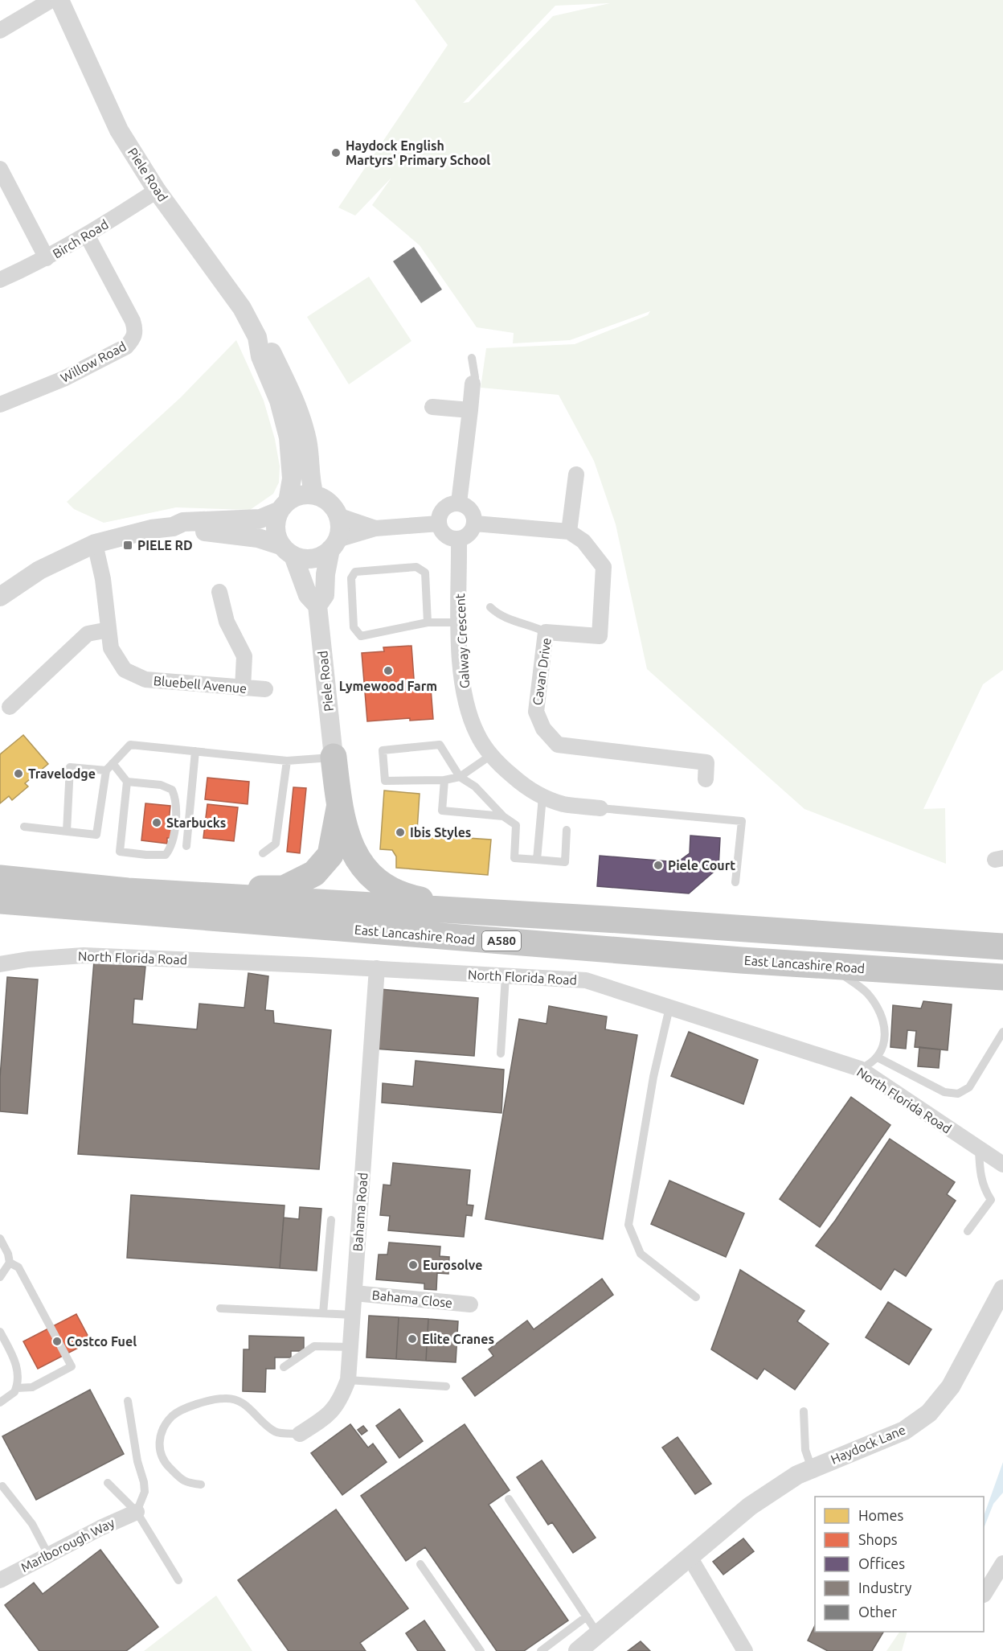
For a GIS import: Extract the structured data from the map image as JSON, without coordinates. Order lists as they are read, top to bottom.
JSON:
{
  "streets": {
    "highway": ["East Lancashire Road", "A580"],
    "street": [
      "Piele Road",
      "Birch Road",
      "Willow Road",
      "Galway Crescent",
      "Cavan Drive",
      "Bluebell Avenue",
      "North Florida Road",
      "Bahama Road",
      "Bahama Close",
      "Haydock Lane",
      "Marlborough Way"
    ]
  },
  "crossings": [
    ["Piele Road", "Birch Road"],
    ["Birch Road", "Willow Road"],
    ["North Florida Road", "Bahama Road"],
    ["Bahama Road", "Bahama Close"]
  ],
  "places": {
    "other": [
      "Haydock English Martyrs' Primary School",
      "Lymewood Farm",
      "Travelodge",
      "Starbucks",
      "Ibis Styles",
      "Piele Court",
      "Eurosolve",
      "Elite Cranes",
      "Costco Fuel"
    ],
    "transit": ["PIELE RD"]
  },
  "legend": [
    "Homes",
    "Shops",
    "Offices",
    "Industry",
    "Other"
  ]
}
